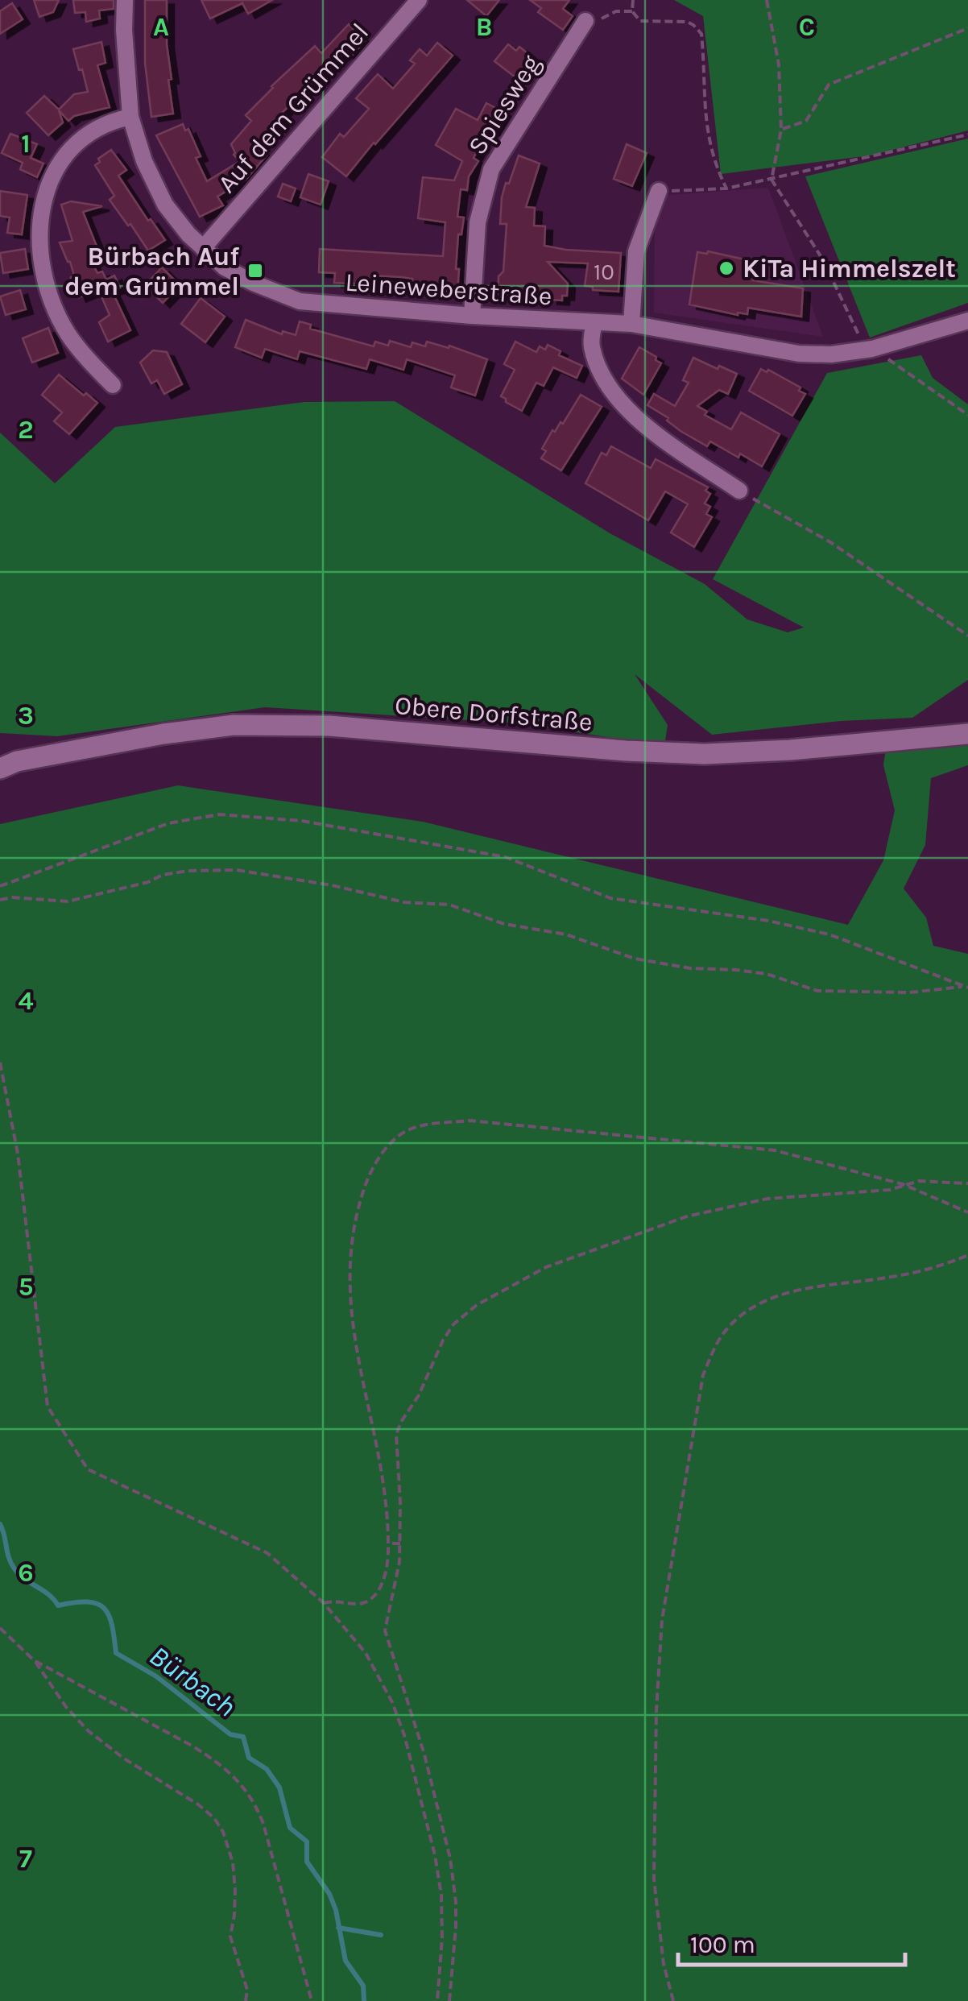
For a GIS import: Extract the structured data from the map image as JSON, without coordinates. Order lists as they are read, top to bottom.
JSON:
{
  "streets": {
    "street": [
      "Spiesweg",
      "Auf dem Grümmel",
      "Leineweberstraße",
      "Obere Dorfstraße"
    ]
  },
  "crossings": [
    ["Spiesweg", "Leineweberstraße"],
    ["Auf dem Grümmel", "Leineweberstraße"]
  ],
  "water": ["Bürbach"],
  "places": {
    "other": ["KiTa Himmelszelt"],
    "transit": ["Bürbach Auf dem Grümmel"]
  },
  "house_numbers": ["10"],
  "scale_bar": "100 m",
  "grid": {
    "columns": ["A", "B", "C"],
    "rows": [
      "1",
      "2",
      "3",
      "4",
      "5",
      "6",
      "7"
    ]
  }
}
